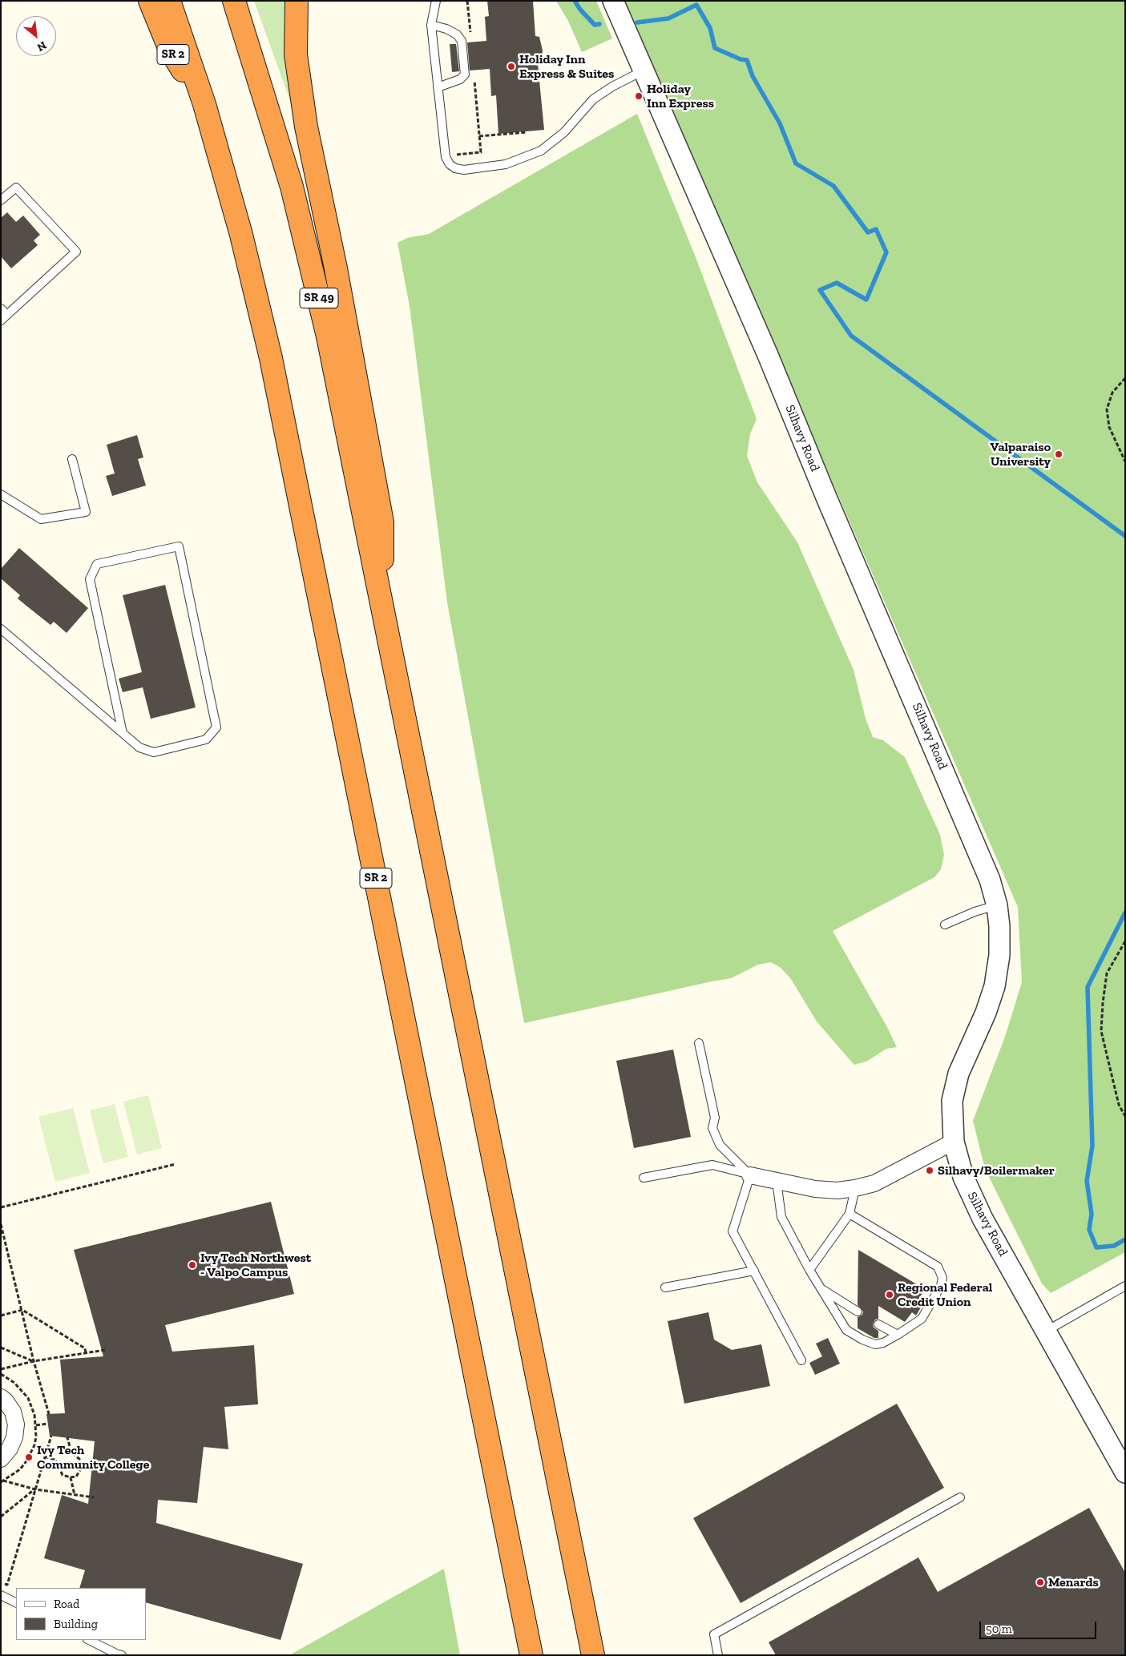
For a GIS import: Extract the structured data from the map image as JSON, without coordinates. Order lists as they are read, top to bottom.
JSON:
{
  "streets": {
    "highway": ["SR 2", "SR 49"],
    "street": ["Silhavy Road"]
  },
  "places": [
    "Holiday Inn Express & Suites",
    "Holiday Inn Express",
    "Valparaiso University",
    "Silhavy/Boilermaker",
    "Ivy Tech Northwest - Valpo Campus",
    "Regional Federal Credit Union",
    "Ivy Tech Community College",
    "Menards"
  ],
  "legend": ["Road", "Building"],
  "scale_bar": "50 m",
  "north": "bottom right"
}
